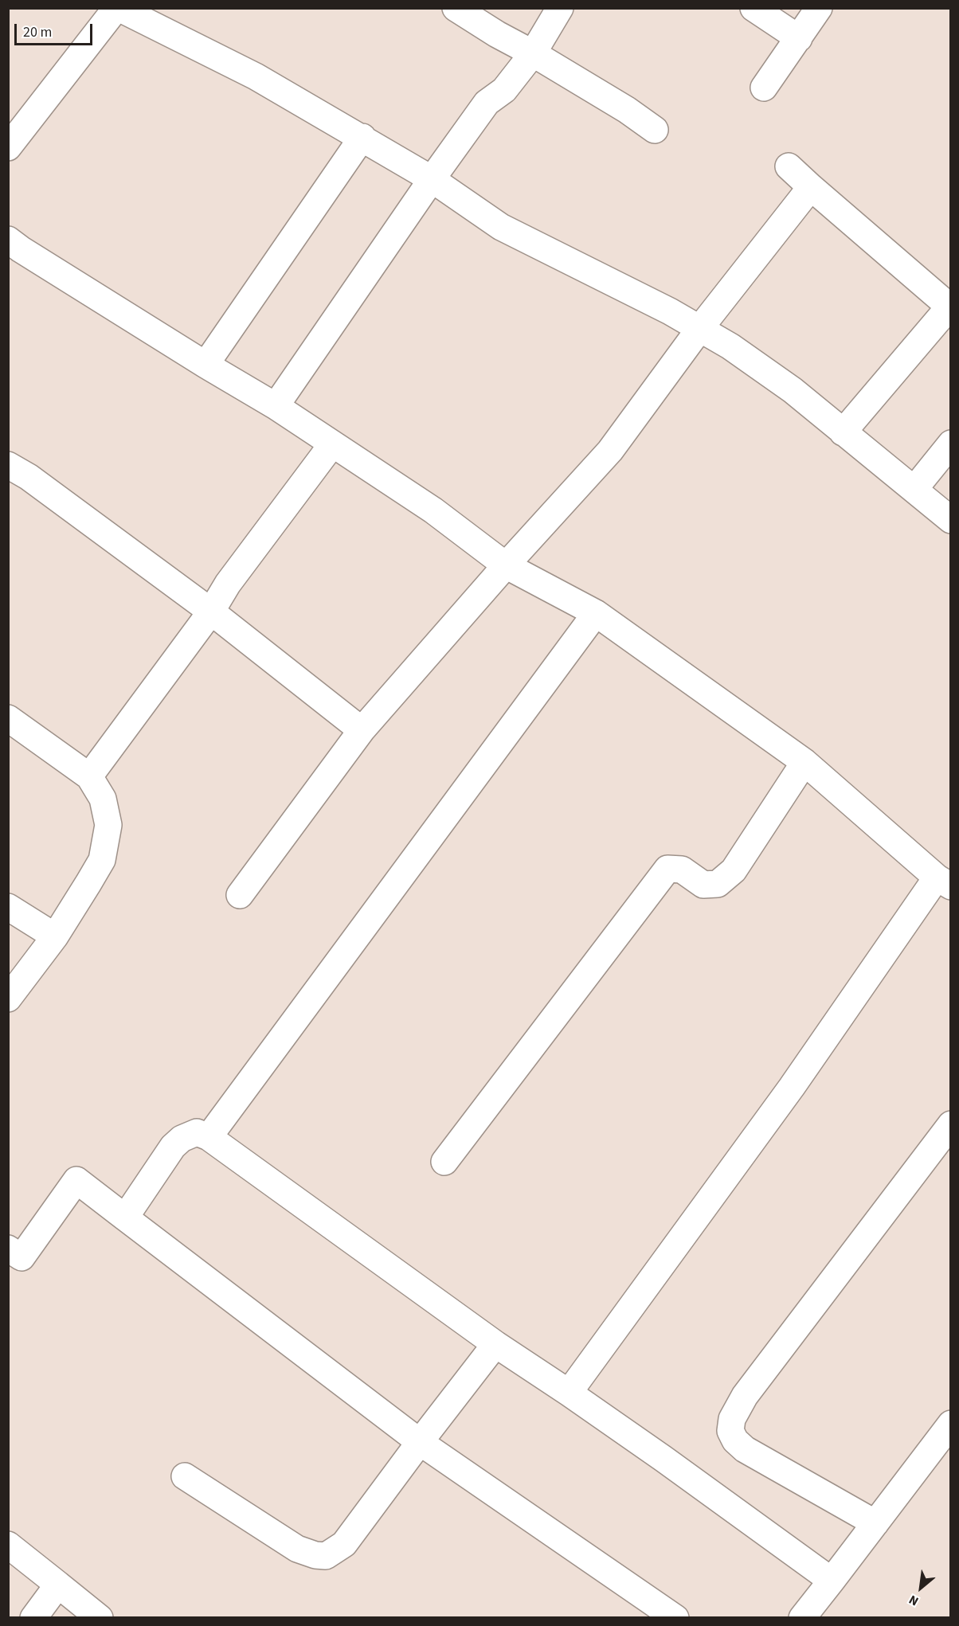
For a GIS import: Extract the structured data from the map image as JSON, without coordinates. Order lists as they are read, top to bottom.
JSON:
{
  "scale_bar": "20 m",
  "north": "bottom left"
}
